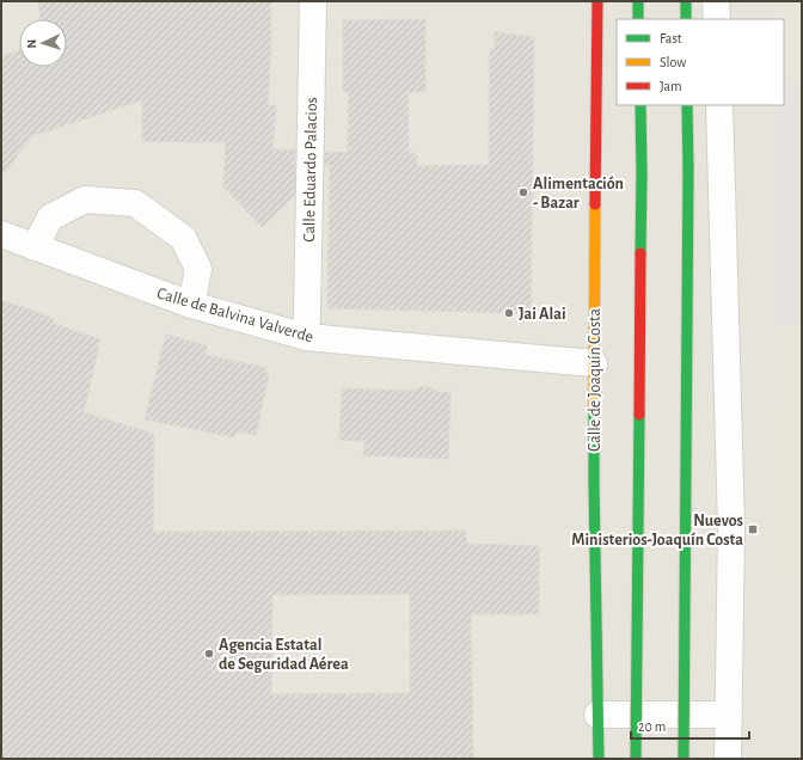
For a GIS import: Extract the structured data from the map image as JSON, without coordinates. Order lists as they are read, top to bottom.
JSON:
{
  "streets": {
    "main road": ["Calle de Joaquín Costa"],
    "street": ["Calle Eduardo Palacios", "Calle de Balvina Valverde"]
  },
  "crossings": [
    ["Calle Eduardo Palacios", "Calle de Balvina Valverde"],
    ["Calle de Balvina Valverde", "Calle de Joaquín Costa"]
  ],
  "places": {
    "other": ["Alimentación - Bazar", "Jai Alai", "Agencia Estatal de Seguridad Aérea"],
    "transit": ["Nuevos Ministerios-Joaquín Costa"]
  },
  "legend": ["Fast", "Slow", "Jam"],
  "scale_bar": "20 m",
  "north": "left"
}
